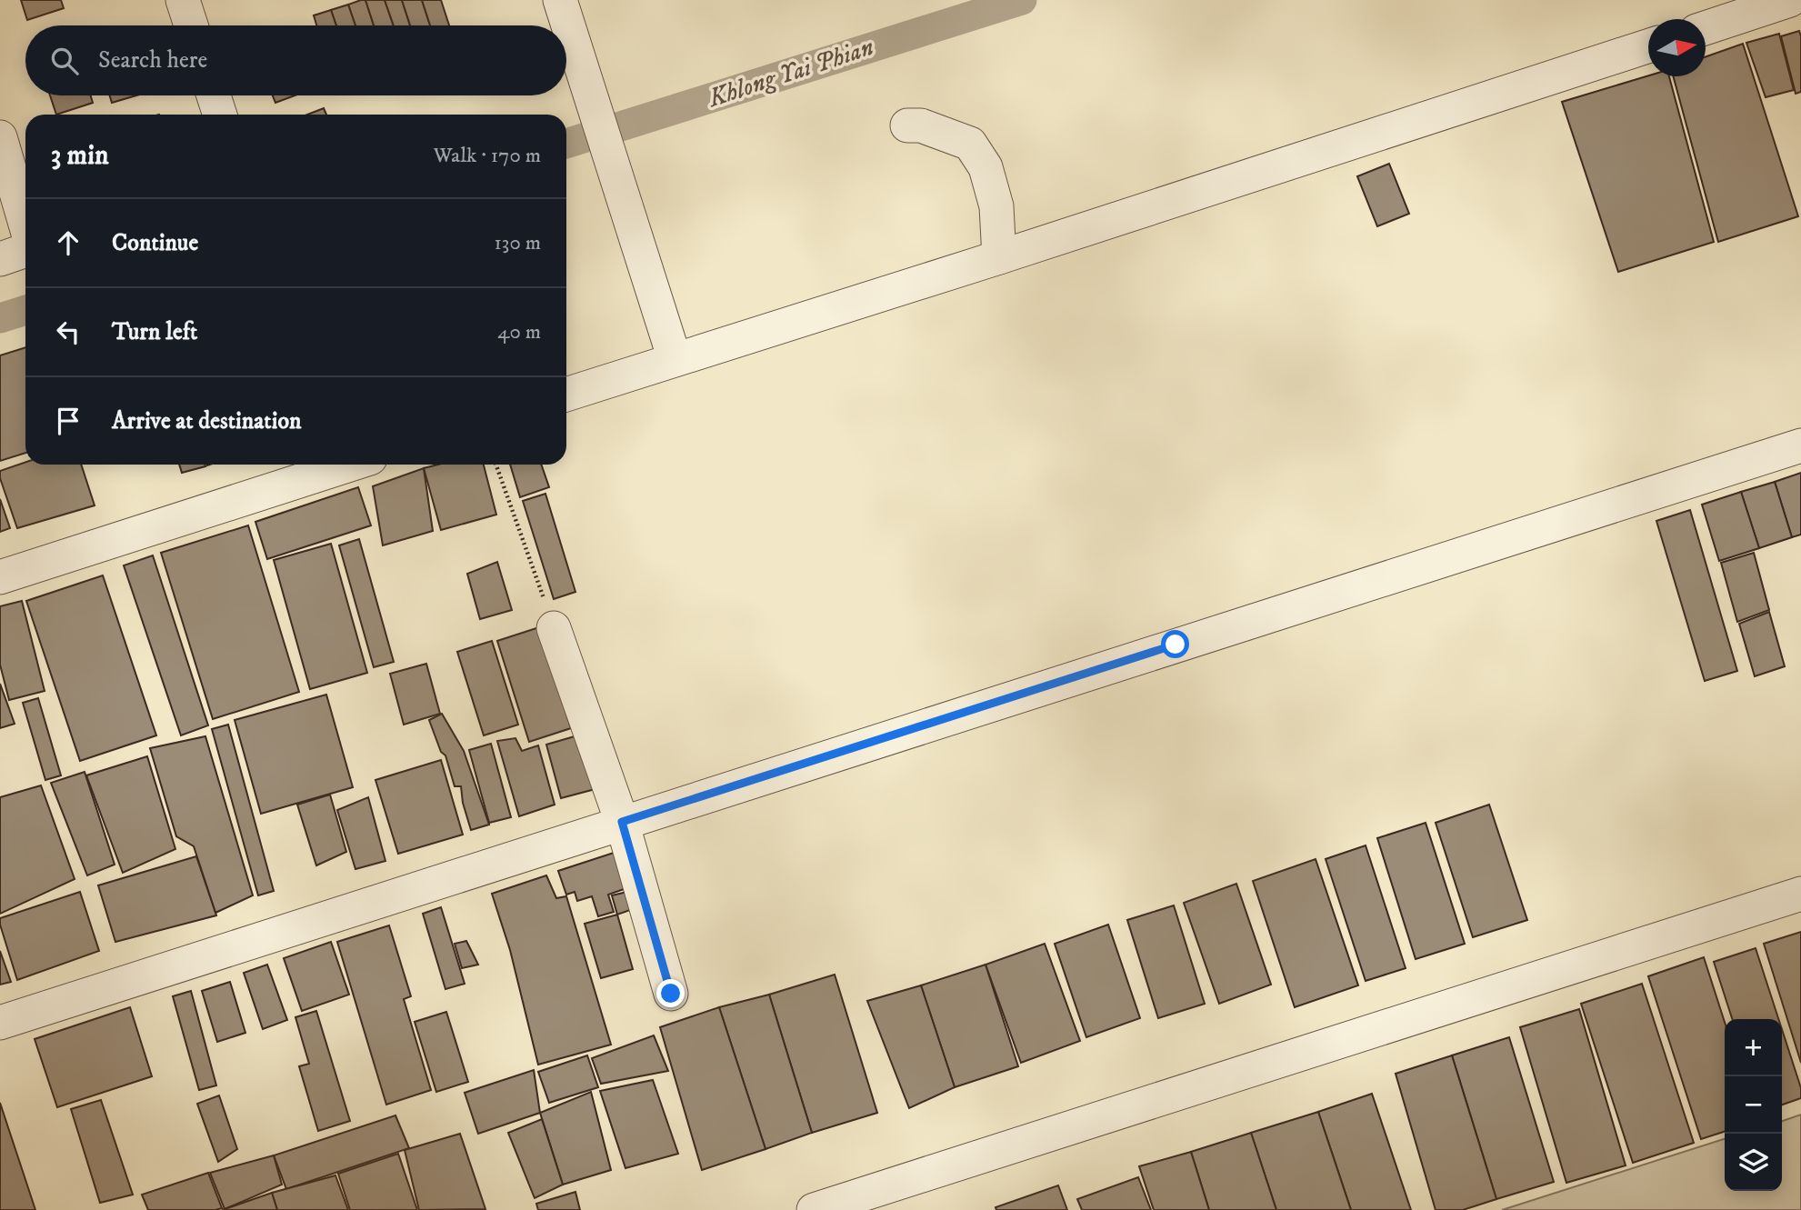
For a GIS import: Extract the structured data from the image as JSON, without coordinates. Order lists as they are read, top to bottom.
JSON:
{
  "water": ["Khlong Yai Phian"],
  "north": "right",
  "page": {
    "search": "Search here",
    "heading": ["3 min", "Walk · 170 m"],
    "list": [
      ["Continue", "130 m"],
      ["Turn left", "40 m"],
      "Arrive at destination"
    ],
    "map_buttons": ["+", "−"]
  }
}
